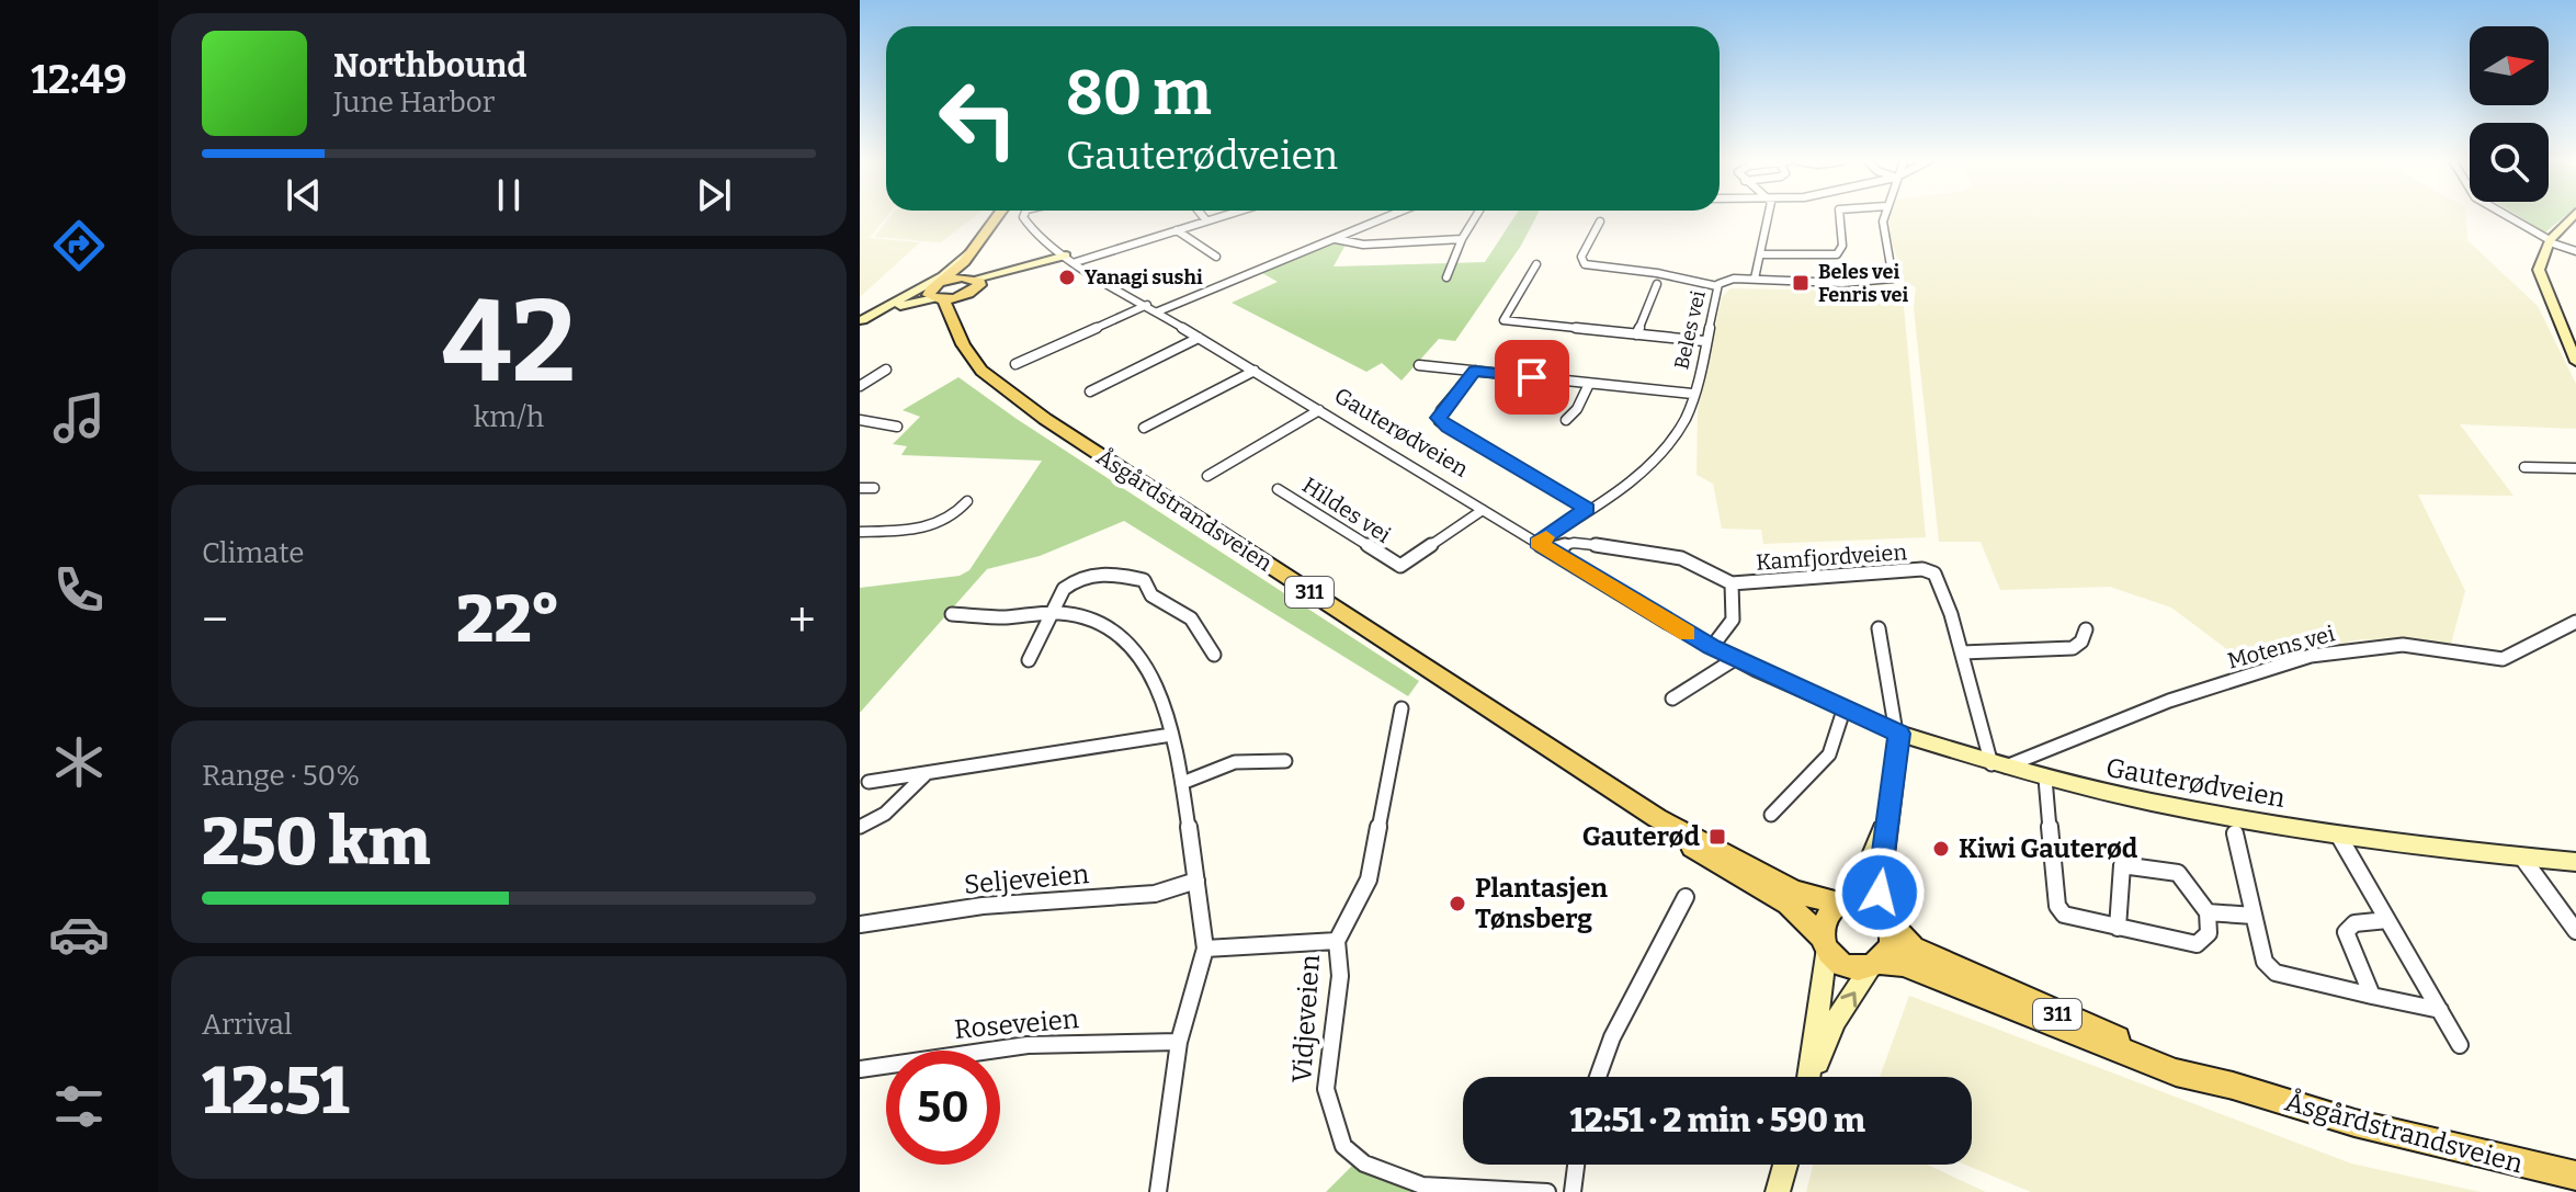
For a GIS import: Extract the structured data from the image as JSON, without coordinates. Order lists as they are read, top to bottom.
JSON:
{
  "streets": {
    "main road": ["Gauterødveien", "Åsgårdstrandsveien", "311"],
    "street": [
      "Beles vei",
      "Hildes vei",
      "Kamfjordveien",
      "Motens vei",
      "Seljeveien",
      "Vidjeveien",
      "Roseveien"
    ]
  },
  "crossings": [
    ["Beles vei", "Gauterødveien"],
    ["Gauterødveien", "Hildes vei"],
    ["Gauterødveien", "Kamfjordveien"],
    ["Gauterødveien", "Motens vei"],
    ["Kamfjordveien", "Motens vei"]
  ],
  "places": {
    "other": ["Yanagi sushi", "Kiwi Gauterød", "Plantasjen Tønsberg"],
    "transit": ["Beles vei Fenris vei", "Gauterød"]
  },
  "north": "right",
  "page": {
    "tabs": "12:49",
    "turn": ["80 m", "Gauterødveien"],
    "song": ["Northbound", "June Harbor"],
    "tile": [
      ["42", "km/h"],
      "Climate",
      ["Range · 50%", "250 km"],
      ["Arrival", "12:51"]
    ],
    "heat": ["−", "22°", "+"],
    "limit": "50",
    "trip": "12:51 · 2 min · 590 m"
  }
}
